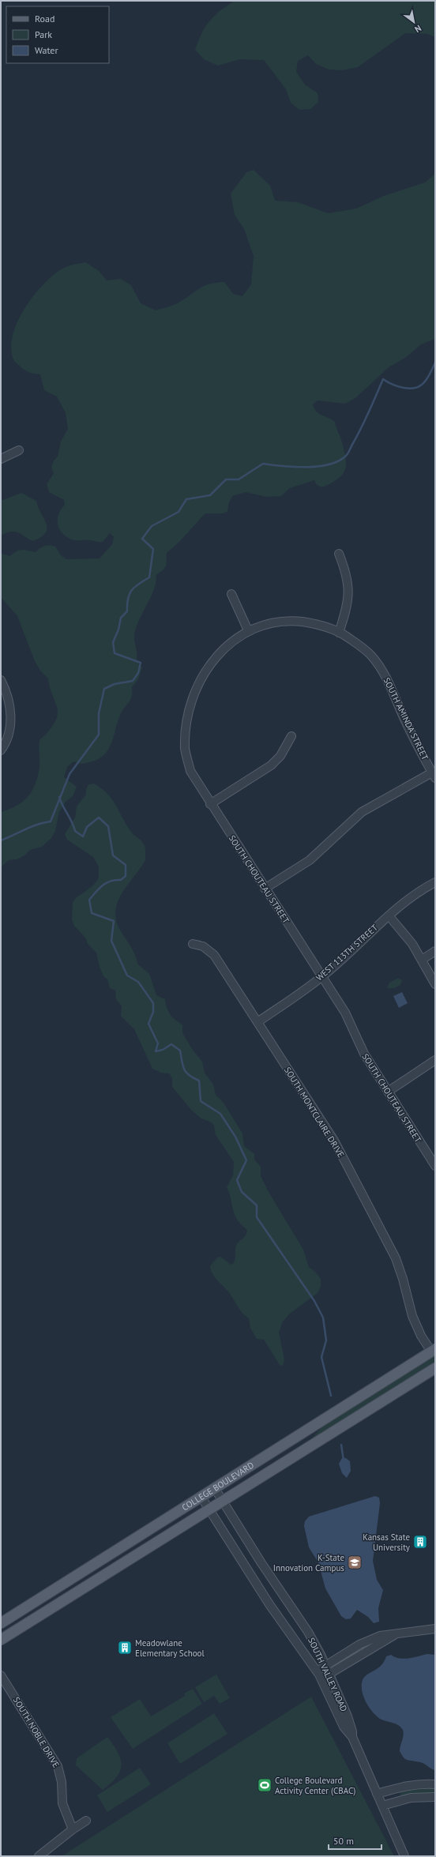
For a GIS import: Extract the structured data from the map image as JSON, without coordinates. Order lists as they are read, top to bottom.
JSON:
{
  "streets": {
    "main road": ["COLLEGE BOULEVARD"],
    "street": [
      "SOUTH AMINDA STREET",
      "SOUTH CHOUTEAU STREET",
      "WEST 113TH STREET",
      "SOUTH MONTCLAIRE DRIVE",
      "SOUTH VALLEY ROAD",
      "SOUTH NOBLE DRIVE"
    ]
  },
  "crossings": [
    ["SOUTH AMINDA STREET", "SOUTH CHOUTEAU STREET"],
    ["SOUTH CHOUTEAU STREET", "WEST 113TH STREET"],
    ["WEST 113TH STREET", "SOUTH MONTCLAIRE DRIVE"],
    ["SOUTH MONTCLAIRE DRIVE", "COLLEGE BOULEVARD"],
    ["COLLEGE BOULEVARD", "SOUTH VALLEY ROAD"]
  ],
  "places": {
    "building": ["Kansas State University", "Meadowlane Elementary School"],
    "school or university": ["K-State Innovation Campus"],
    "sports": ["College Boulevard Activity Center (CBAC)"]
  },
  "legend": ["Road", "Park", "Water"],
  "scale_bar": "50 m",
  "north": "bottom right"
}
